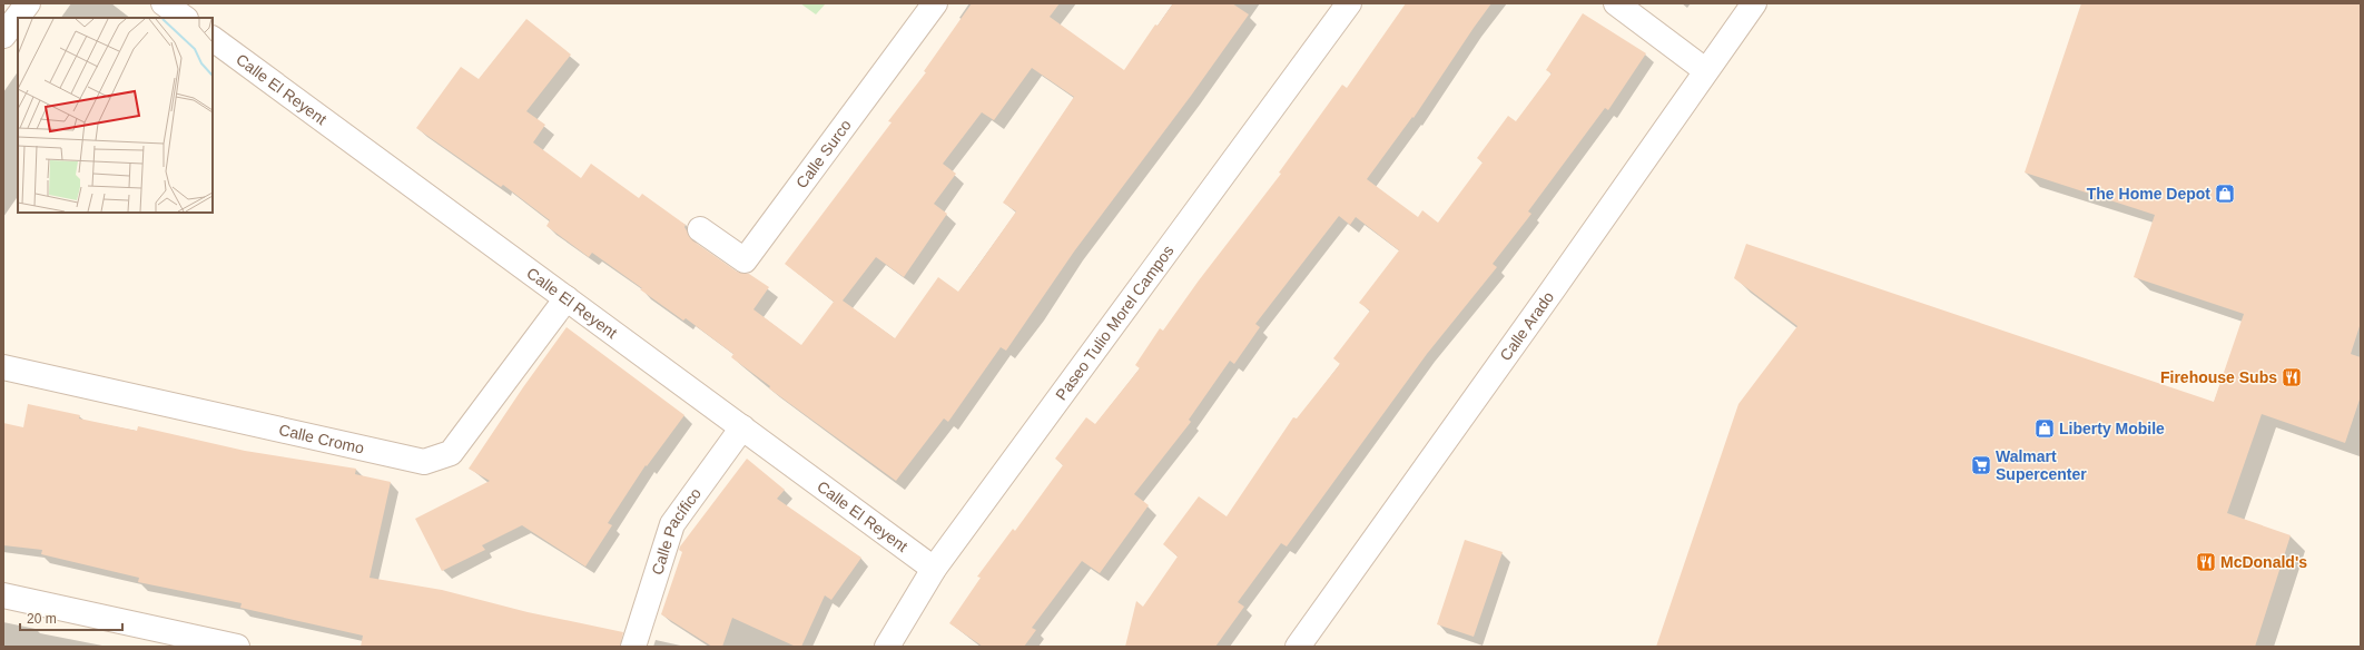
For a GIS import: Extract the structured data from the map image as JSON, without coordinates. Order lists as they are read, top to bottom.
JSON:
{
  "streets": {
    "street": [
      "Calle El Reyent",
      "Calle Surco",
      "Paseo Tulio Morel Campos",
      "Calle Arado",
      "Calle Cromo",
      "Calle Pacífico"
    ]
  },
  "crossings": [
    ["Calle El Reyent", "Paseo Tulio Morel Campos"],
    ["Calle El Reyent", "Calle Cromo"],
    ["Calle El Reyent", "Calle Pacífico"]
  ],
  "places": {
    "shop": ["The Home Depot", "Liberty Mobile"],
    "restaurant": ["Firehouse Subs", "McDonald's"],
    "supermarket": ["Walmart Supercenter"]
  },
  "scale_bar": "20 m"
}
